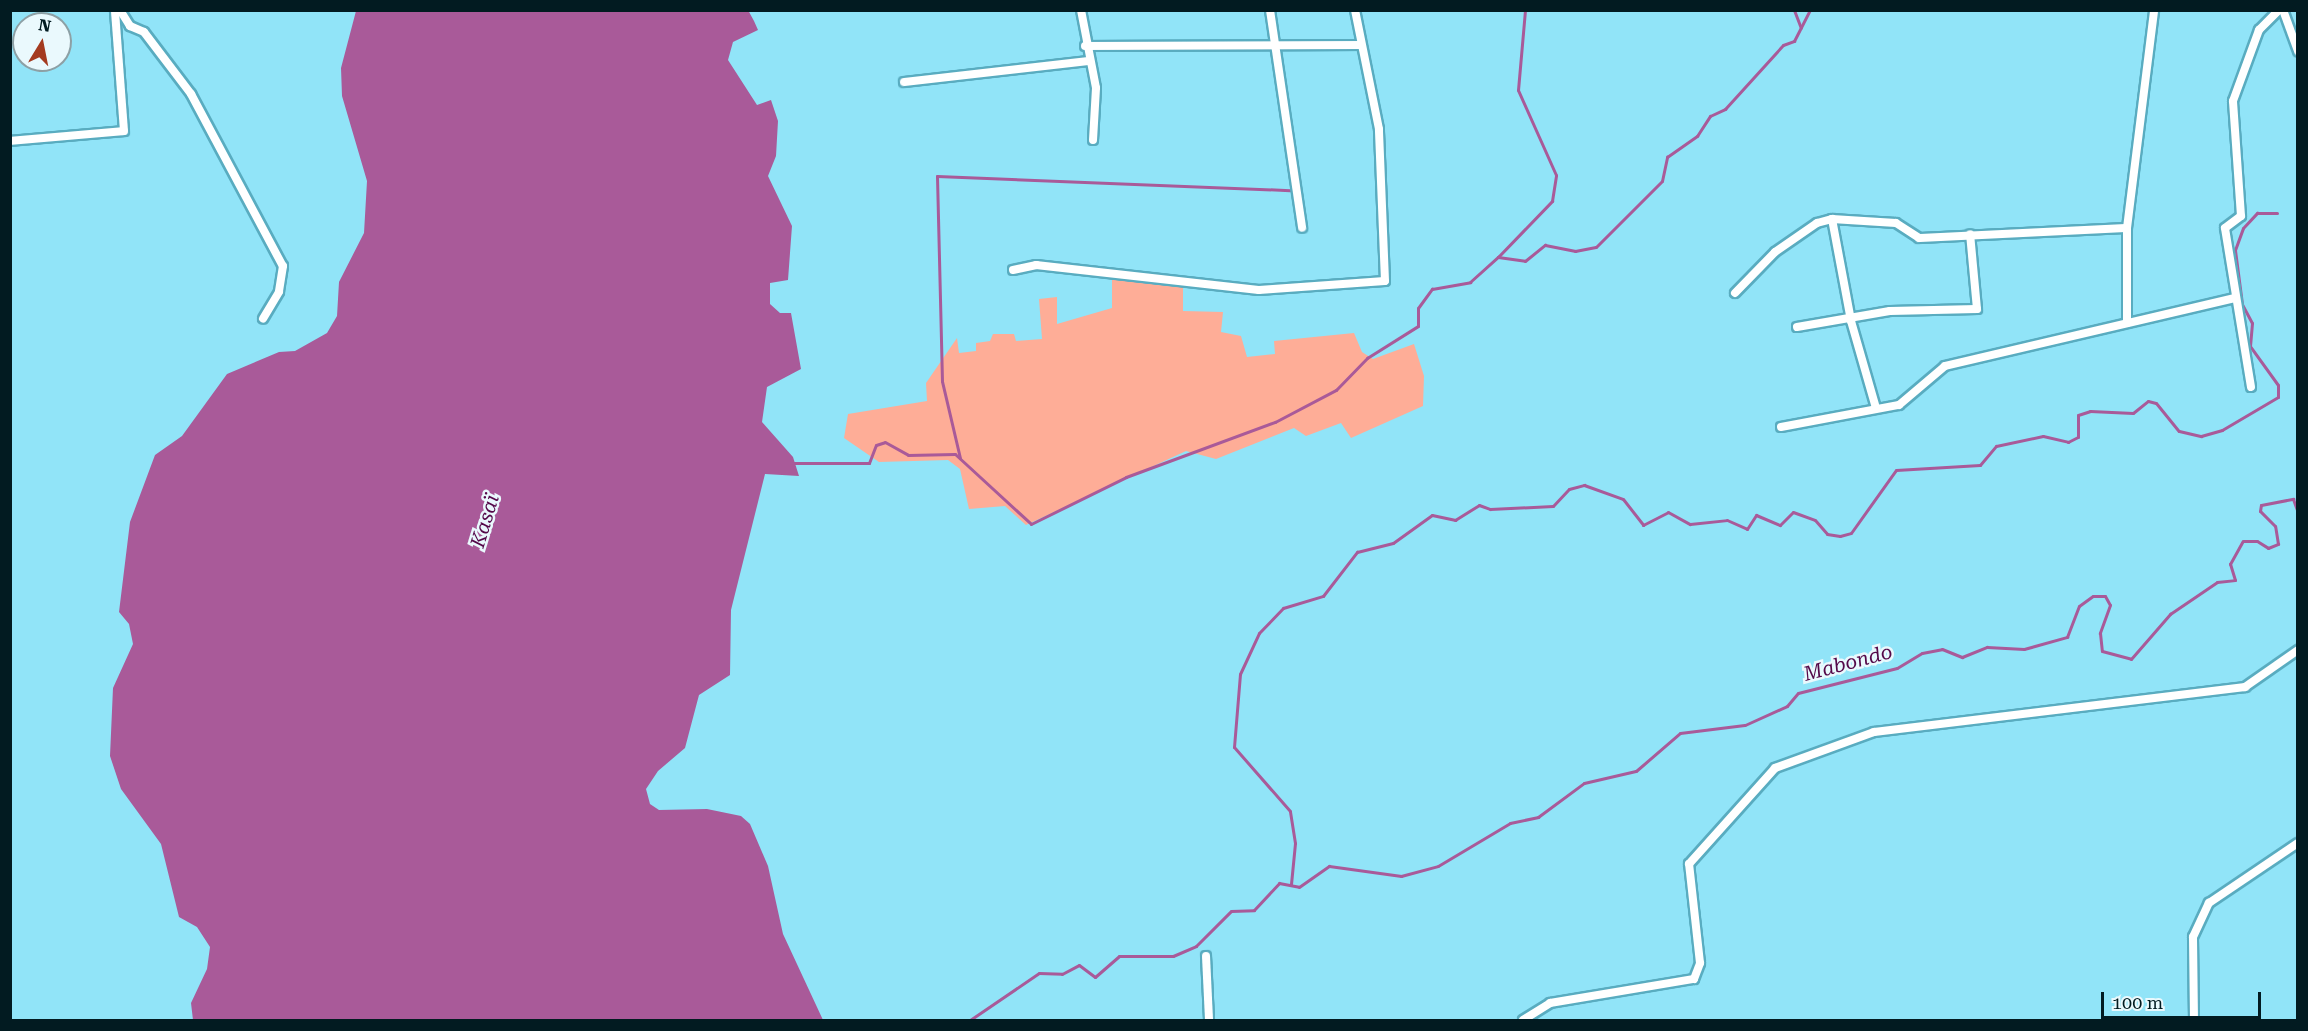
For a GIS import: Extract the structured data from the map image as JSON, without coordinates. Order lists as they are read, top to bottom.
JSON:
{
  "water": ["Kasaï", "Mabondo"],
  "scale_bar": "100 m",
  "north": "top"
}
